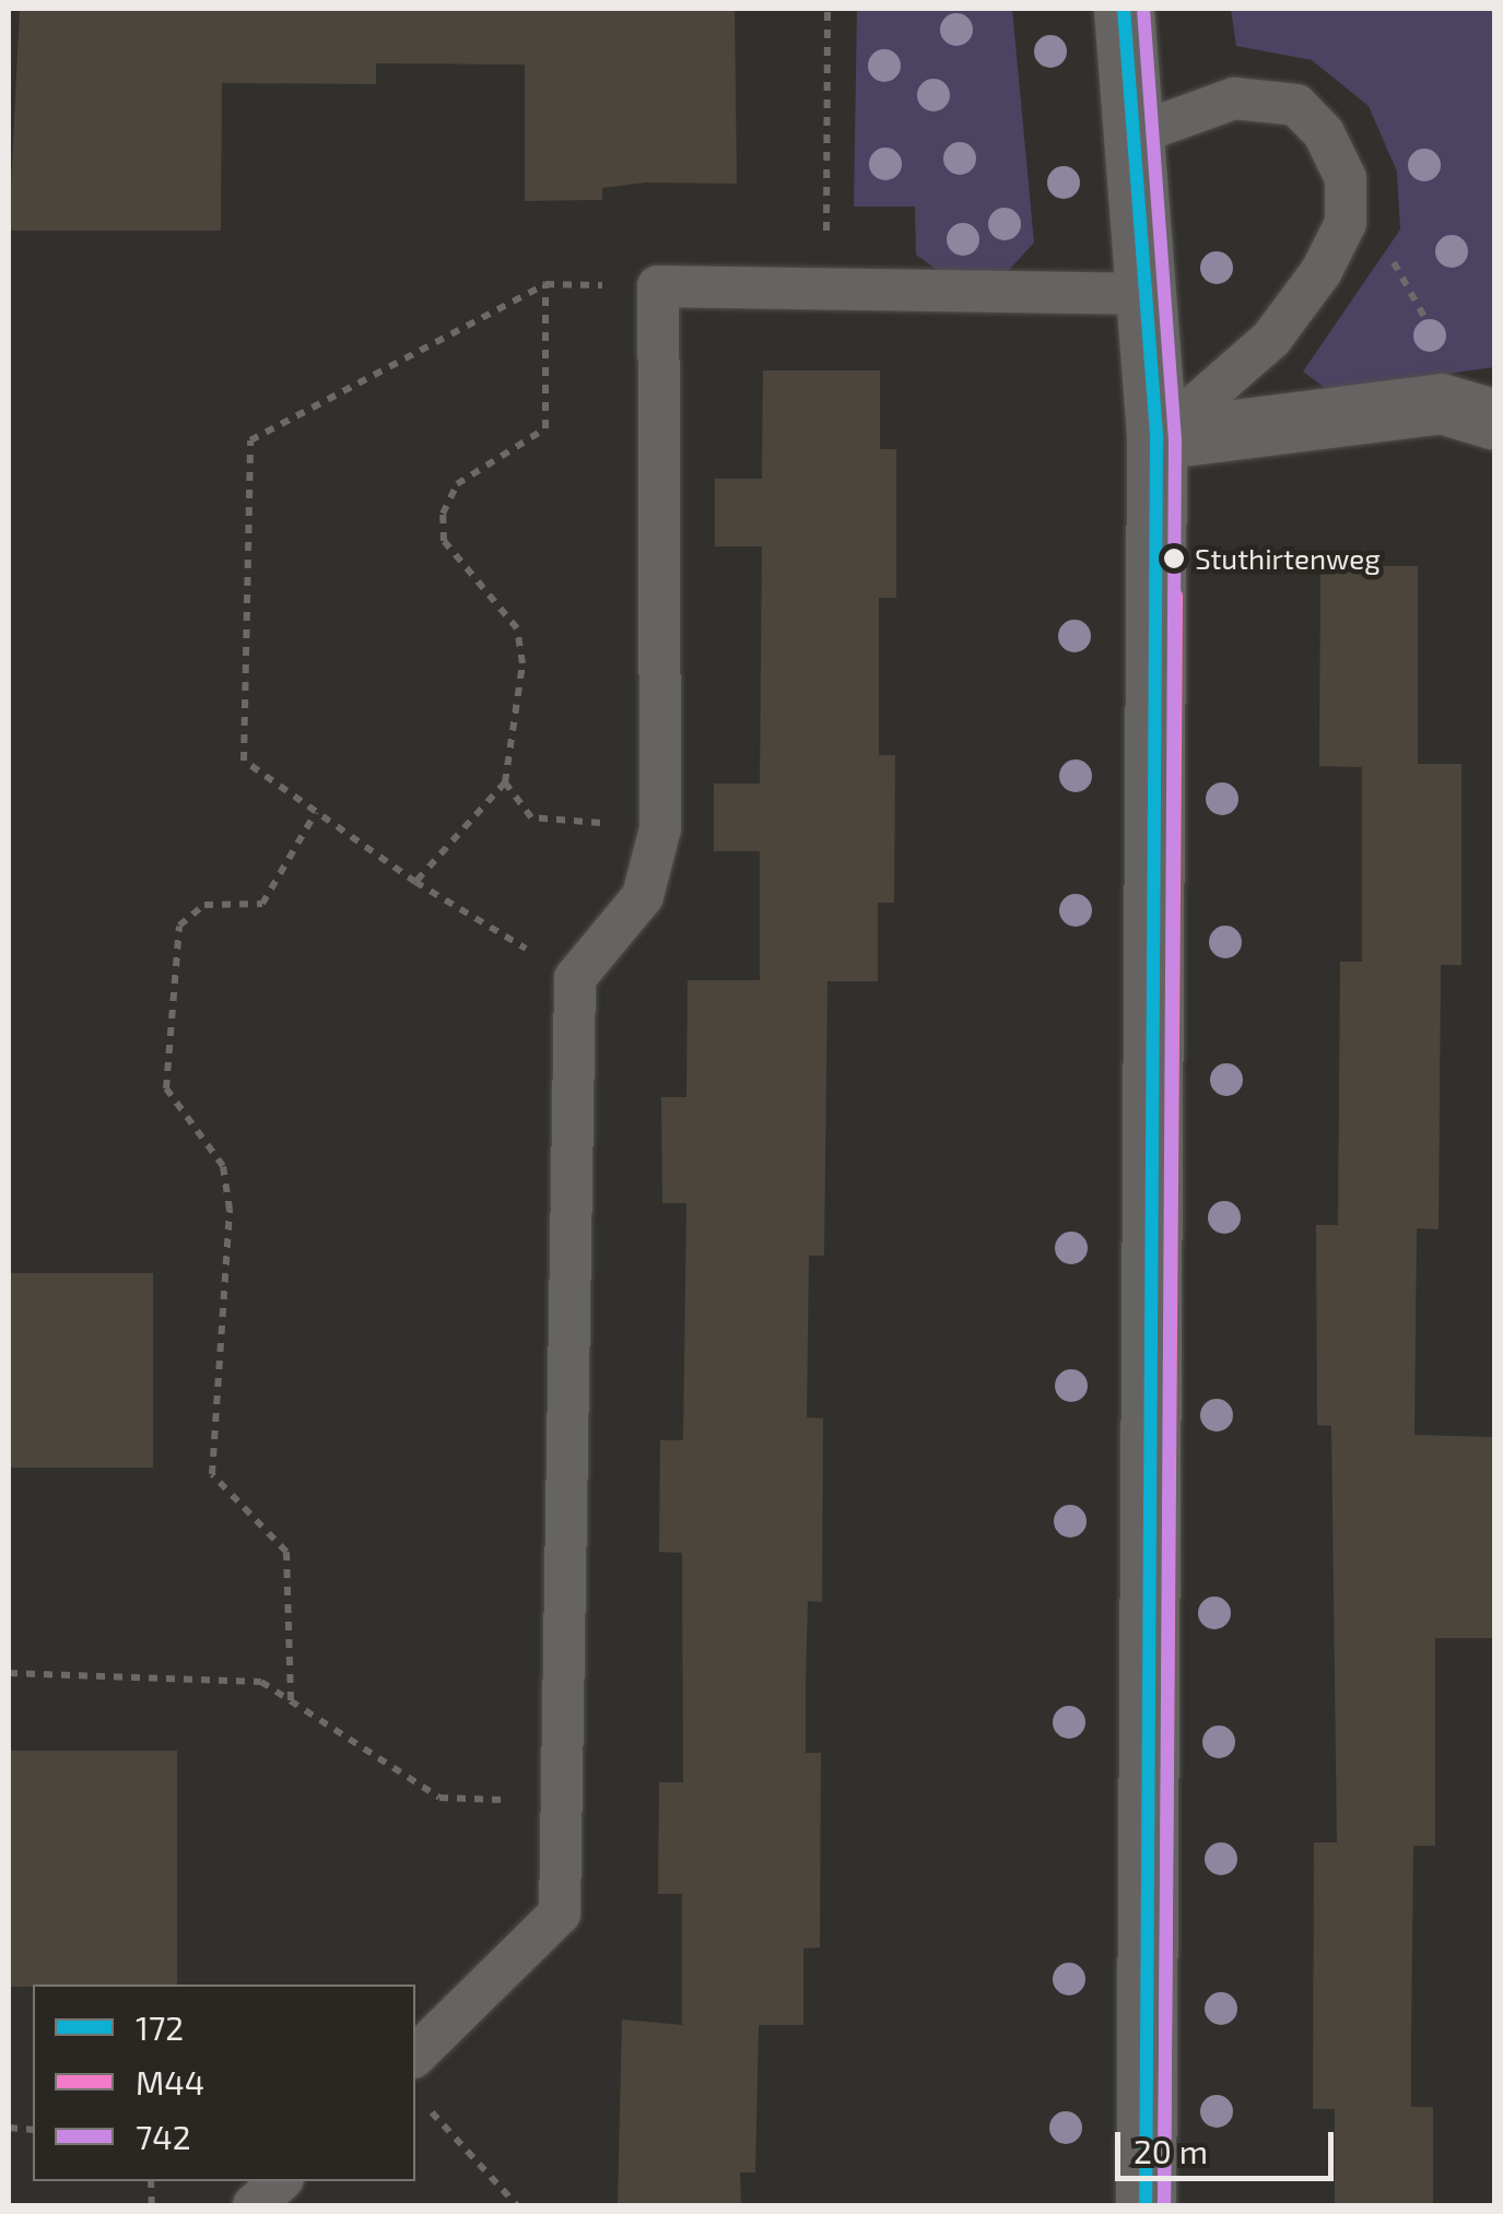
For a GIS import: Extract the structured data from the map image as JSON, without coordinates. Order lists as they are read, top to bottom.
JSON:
{
  "places": ["Stuthirtenweg"],
  "lines": ["transit line 172", "transit line 742", "transit line M44"],
  "legend": ["172", "M44", "742"],
  "scale_bar": "20 m"
}
